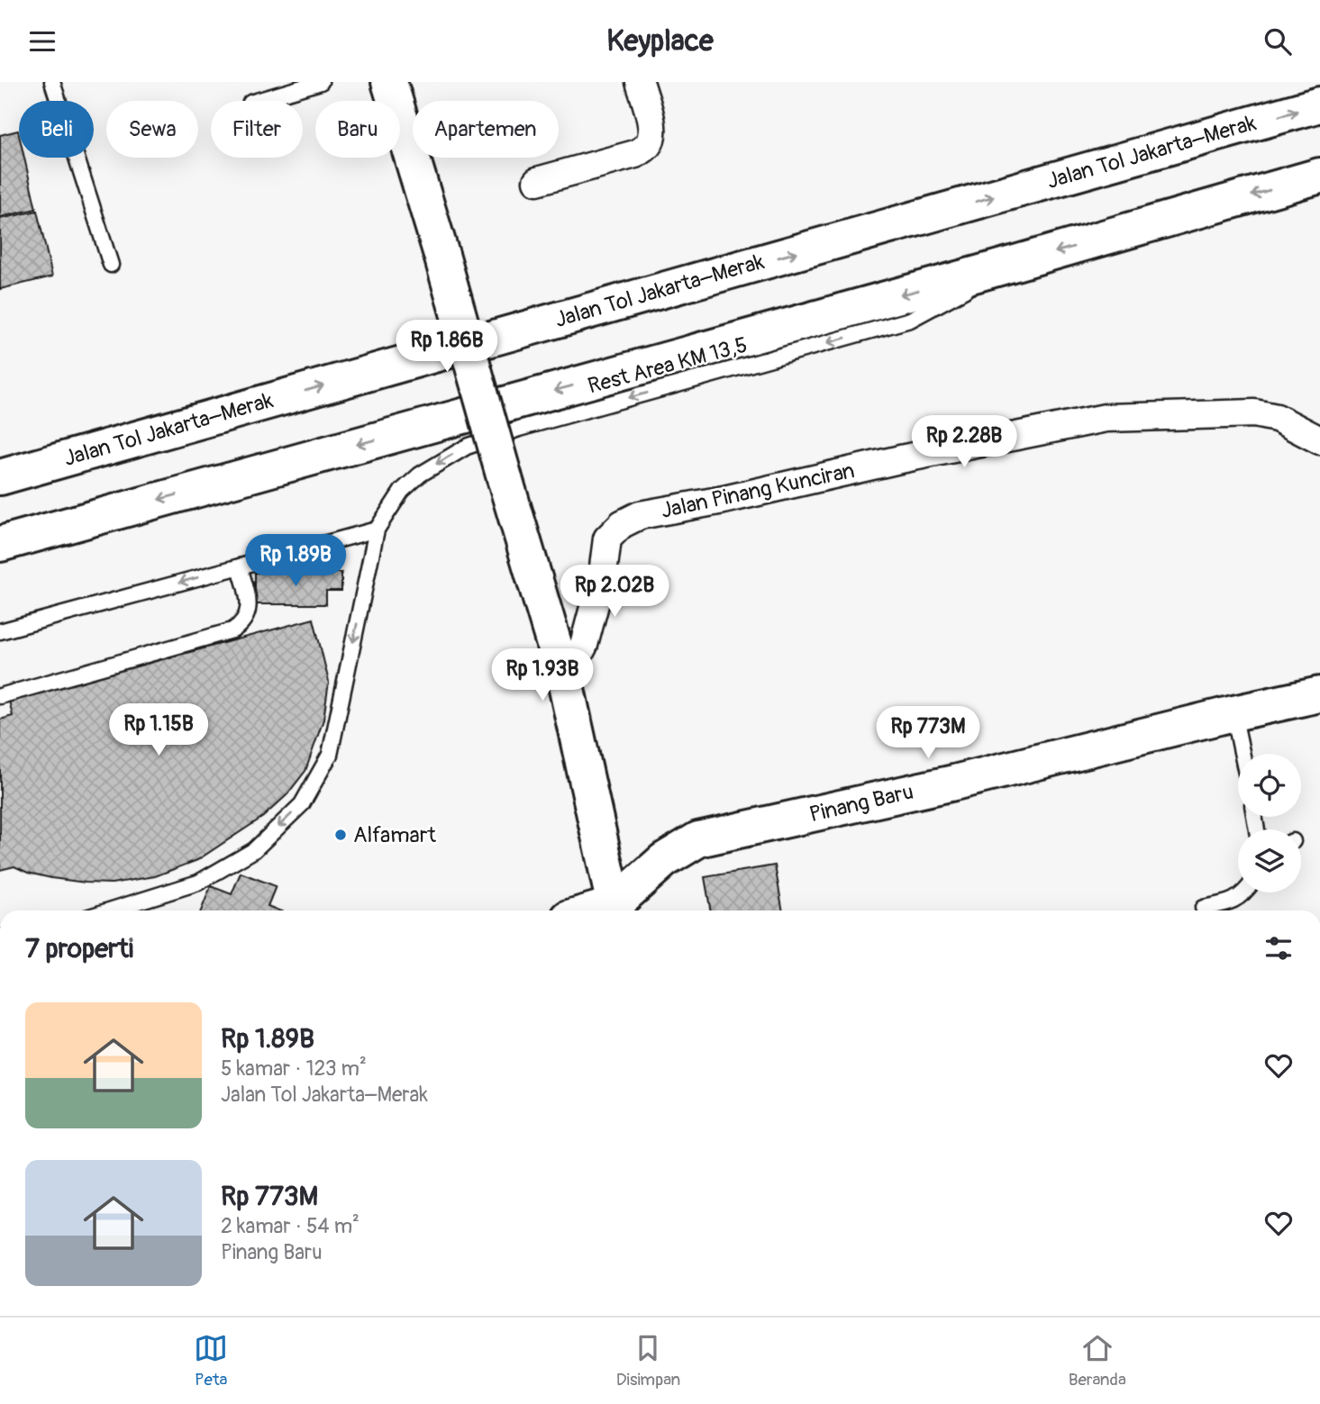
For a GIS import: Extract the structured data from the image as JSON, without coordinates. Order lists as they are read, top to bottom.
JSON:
{
  "streets": {
    "main road": ["Jalan Tol Jakarta–Merak", "Pinang Baru"],
    "street": ["Jalan Pinang Kunciran"],
    "lane": ["Rest Area KM 13,5"]
  },
  "one_way": ["Rest Area KM 13,5"],
  "places": ["Alfamart"],
  "page": {
    "header": "Keyplace",
    "chip": [
      "Beli",
      "Sewa",
      "Filter",
      "Baru",
      "Apartemen"
    ],
    "price": [
      "Rp 1.86B",
      "Rp 2.28B",
      "Rp 1.89B",
      "Rp 2.02B",
      "Rp 1.93B",
      "Rp 1.15B",
      "Rp 773M"
    ],
    "heading": "7 properti",
    "list": [
      {
        "name": "Rp 1.89B",
        "note": "5 kamar · 123 m² · Jalan Tol Jakarta–Merak"
      },
      {
        "name": "Rp 773M",
        "note": "2 kamar · 54 m² · Pinang Baru"
      }
    ],
    "tabs": ["Peta", "Disimpan", "Beranda"]
  }
}
